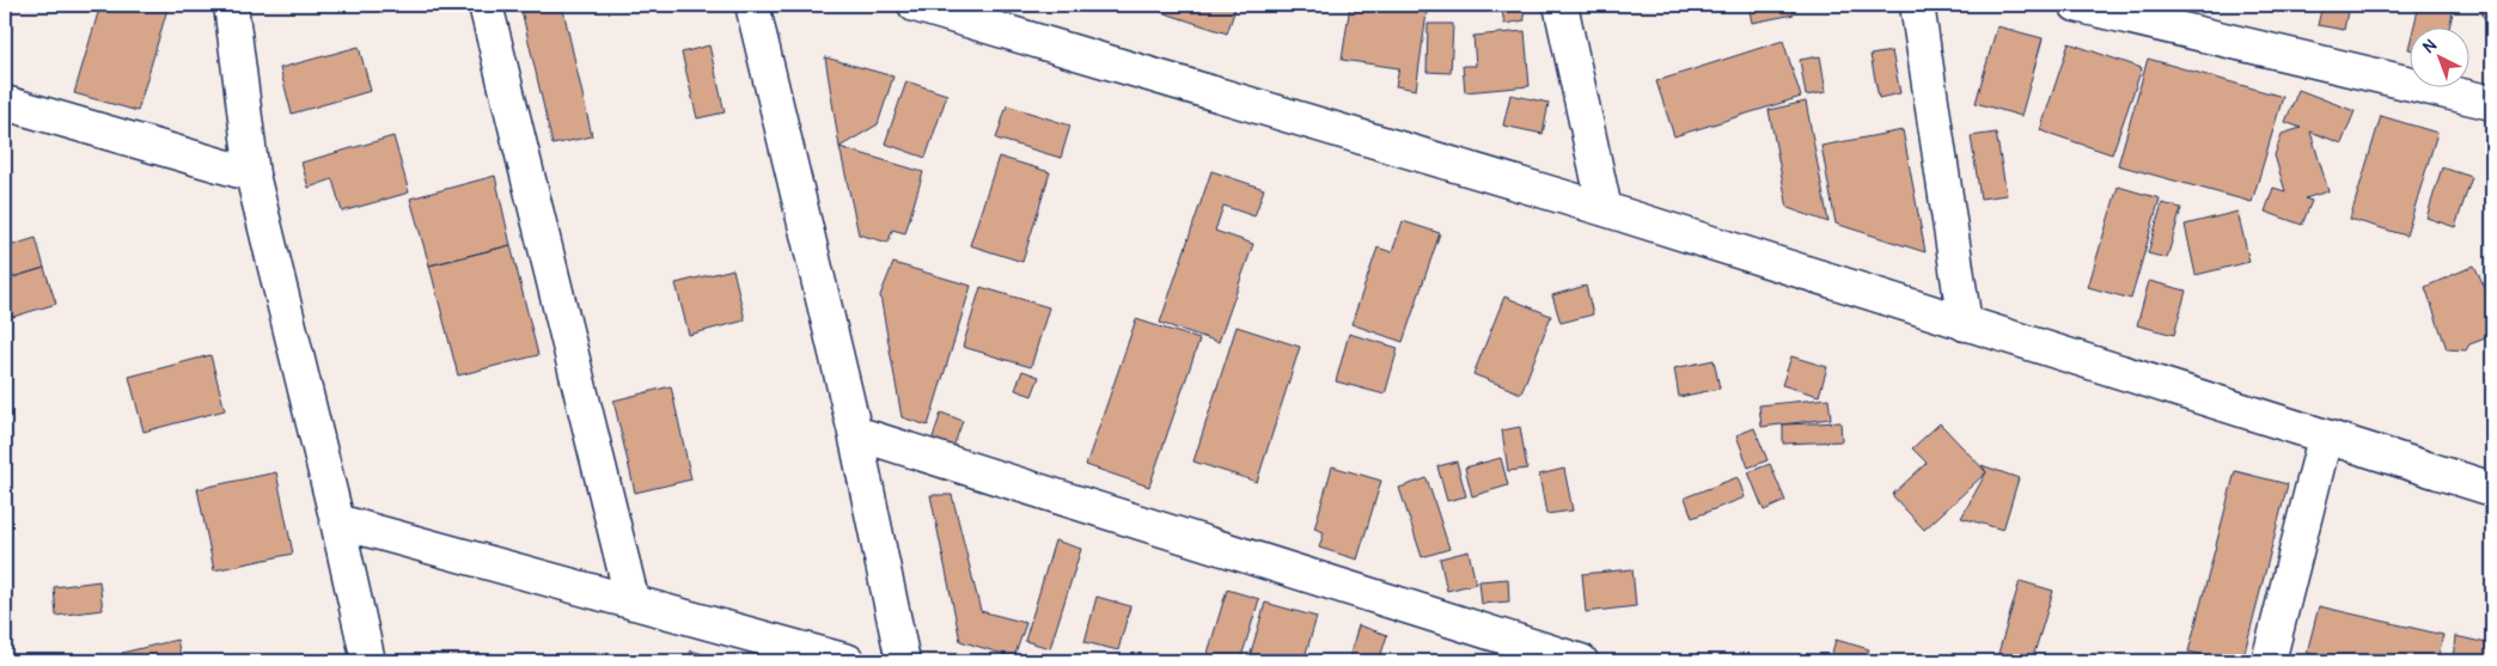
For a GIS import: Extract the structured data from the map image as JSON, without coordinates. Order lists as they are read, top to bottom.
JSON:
{
  "north": "top left"
}
